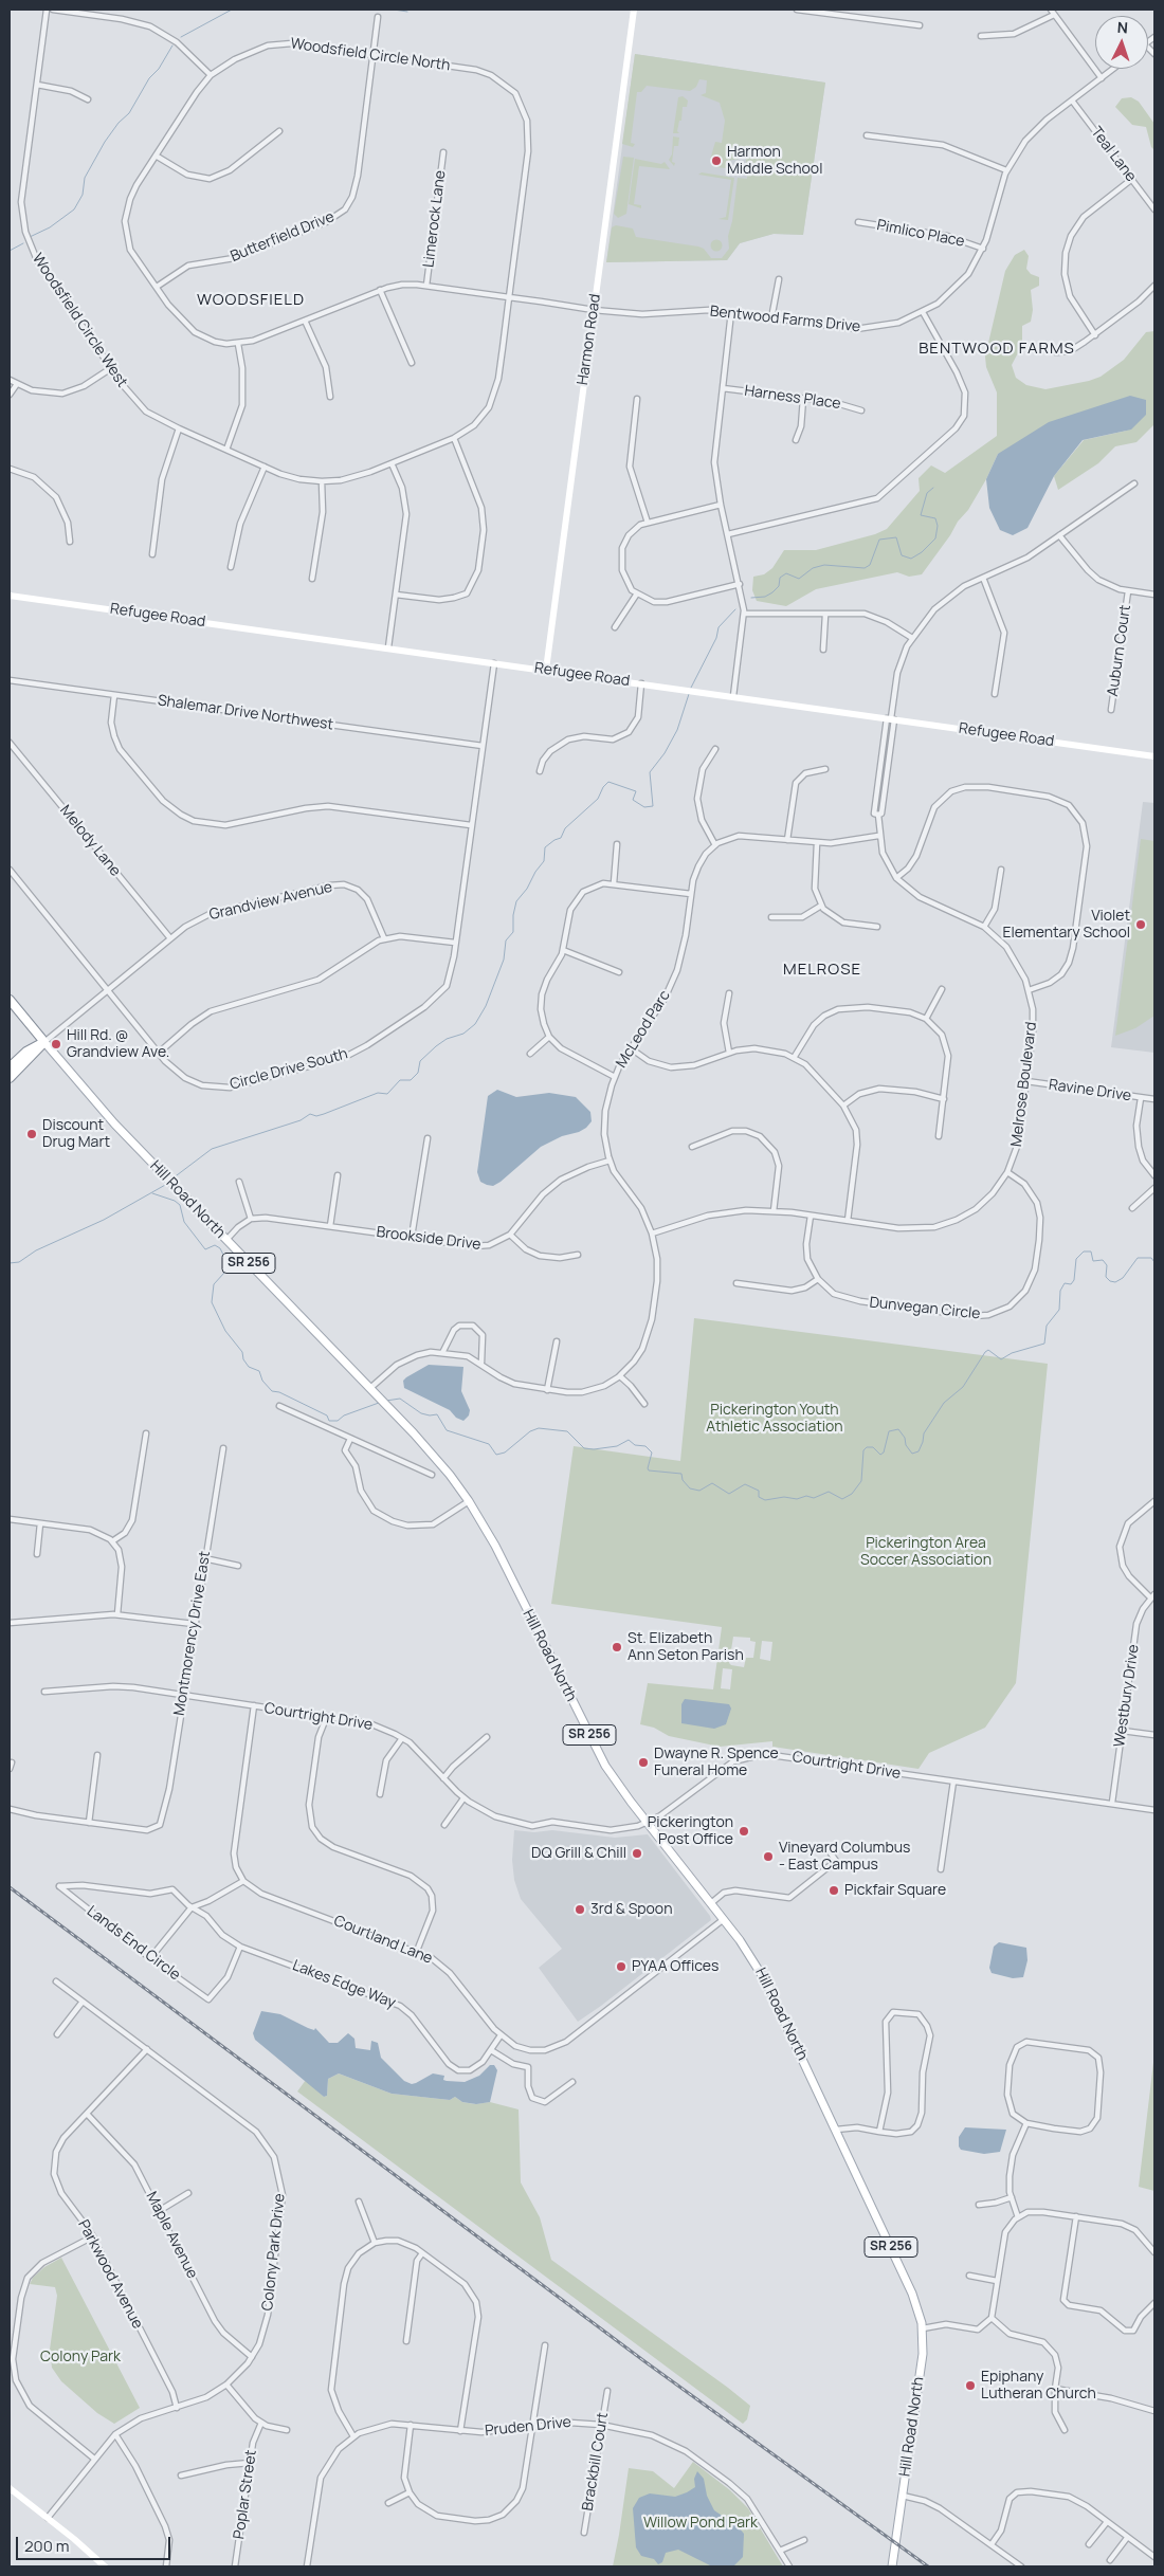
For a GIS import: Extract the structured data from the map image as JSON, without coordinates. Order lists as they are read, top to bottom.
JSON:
{
  "streets": {
    "highway": ["Hill Road North", "SR 256"],
    "main road": ["Harmon Road", "Refugee Road"],
    "street": [
      "Woodsfield Circle North",
      "Teal Lane",
      "Limerock Lane",
      "Pimlico Place",
      "Butterfield Drive",
      "Bentwood Farms Drive",
      "Woodsfield Circle West",
      "Harness Place",
      "Auburn Court",
      "Shalemar Drive Northwest",
      "Melody Lane",
      "Grandview Avenue",
      "McLeod Parc",
      "Circle Drive South",
      "Melrose Boulevard",
      "Ravine Drive",
      "Brookside Drive",
      "Dunvegan Circle",
      "Montmorency Drive East",
      "Westbury Drive",
      "Courtright Drive",
      "Courtland Lane",
      "Lands End Circle",
      "Lakes Edge Way",
      "Maple Avenue",
      "Colony Park Drive",
      "Parkwood Avenue",
      "Pruden Drive",
      "Brackbill Court",
      "Poplar Street"
    ]
  },
  "crossings": [
    ["Woodsfield Circle North", "Butterfield Drive"],
    ["Woodsfield Circle North", "Woodsfield Circle West"],
    ["Teal Lane", "Bentwood Farms Drive"],
    ["Limerock Lane", "Bentwood Farms Drive"],
    ["Pimlico Place", "Bentwood Farms Drive"],
    ["Bentwood Farms Drive", "Woodsfield Circle West"],
    ["Bentwood Farms Drive", "Harmon Road"],
    ["Harmon Road", "Refugee Road"],
    ["Refugee Road", "Circle Drive South"],
    ["Refugee Road", "Melrose Boulevard"],
    ["Shalemar Drive Northwest", "Circle Drive South"],
    ["Melody Lane", "Grandview Avenue"],
    ["Grandview Avenue", "Circle Drive South"],
    ["Grandview Avenue", "Hill Road North"],
    ["McLeod Parc", "Melrose Boulevard"],
    ["McLeod Parc", "Hill Road North"],
    ["McLeod Parc", "Brookside Drive"],
    ["Melrose Boulevard", "Ravine Drive"],
    ["Melrose Boulevard", "Dunvegan Circle"],
    ["Hill Road North", "Courtright Drive"],
    ["Hill Road North", "Courtland Lane"],
    ["Montmorency Drive East", "Courtright Drive"],
    ["Westbury Drive", "Courtright Drive"],
    ["Courtland Lane", "Lakes Edge Way"],
    ["Lands End Circle", "Lakes Edge Way"],
    ["Maple Avenue", "Colony Park Drive"],
    ["Maple Avenue", "Parkwood Avenue"],
    ["Colony Park Drive", "Parkwood Avenue"],
    ["Pruden Drive", "Brackbill Court"]
  ],
  "districts": ["WOODSFIELD", "BENTWOOD FARMS", "MELROSE"],
  "parks": [
    "Pickerington Youth Athletic Association",
    "Pickerington Area Soccer Association",
    "Colony Park",
    "Willow Pond Park"
  ],
  "places": [
    "Harmon Middle School",
    "Violet Elementary School",
    "Hill Rd. @ Grandview Ave.",
    "Discount Drug Mart",
    "St. Elizabeth Ann Seton Parish",
    "Dwayne R. Spence Funeral Home",
    "Pickerington Post Office",
    "DQ Grill & Chill",
    "Vineyard Columbus - East Campus",
    "Pickfair Square",
    "3rd & Spoon",
    "PYAA Offices",
    "Epiphany Lutheran Church"
  ],
  "scale_bar": "200 m",
  "north": "top"
}
